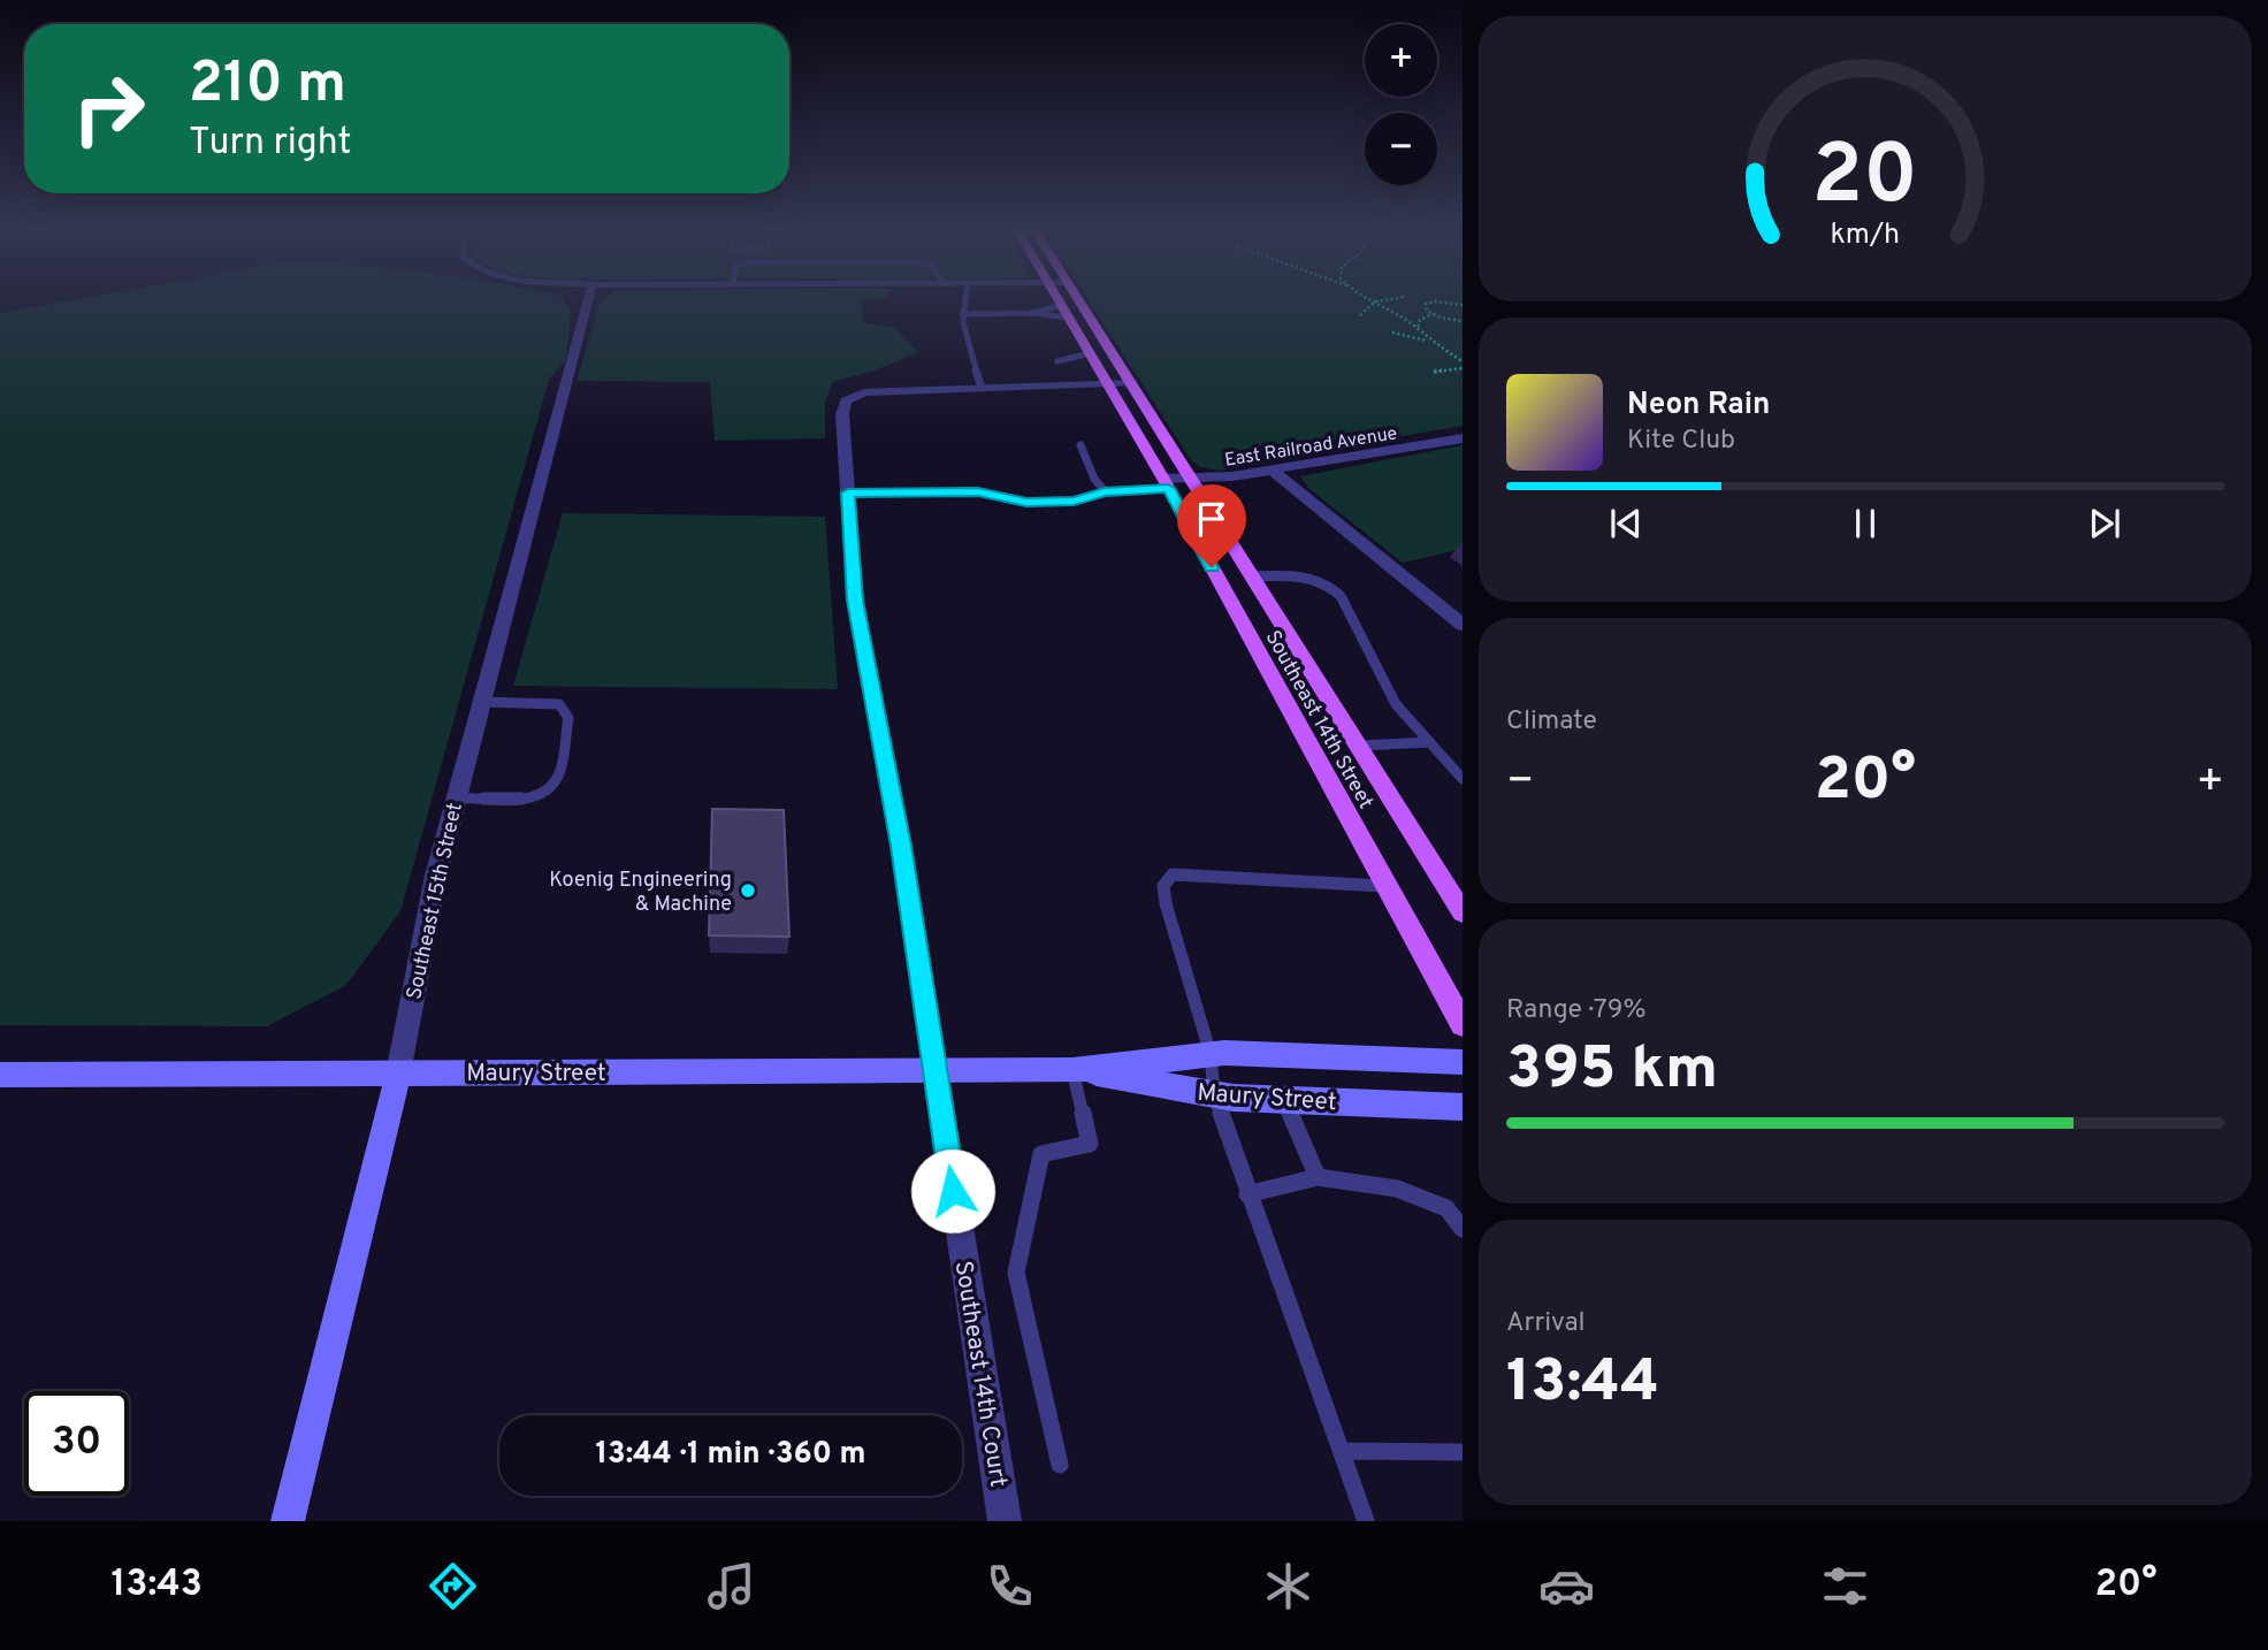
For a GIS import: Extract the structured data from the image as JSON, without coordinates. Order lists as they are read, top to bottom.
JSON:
{
  "streets": {
    "main road": ["Southeast 14th Street", "Southeast 15th Street", "Maury Street"],
    "street": ["East Railroad Avenue", "Southeast 14th Court"]
  },
  "crossings": [
    ["East Railroad Avenue", "Southeast 14th Street"],
    ["Southeast 15th Street", "Maury Street"],
    ["Maury Street", "Southeast 14th Court"]
  ],
  "places": ["Koenig Engineering & Machine"],
  "page": {
    "map_buttons": ["+", "−"],
    "turn": ["210 m", "Turn right"],
    "song": ["Neon Rain", "Kite Club"],
    "tile": [
      "Climate",
      ["Range · 79%", "395 km"],
      ["Arrival", "13:44"]
    ],
    "heat": ["−", "20°", "+"],
    "limit": "30",
    "trip": "13:44 · 1 min · 360 m",
    "tabs": ["13:43", "20°"],
    "gauge": ["20", "km/h"]
  }
}
